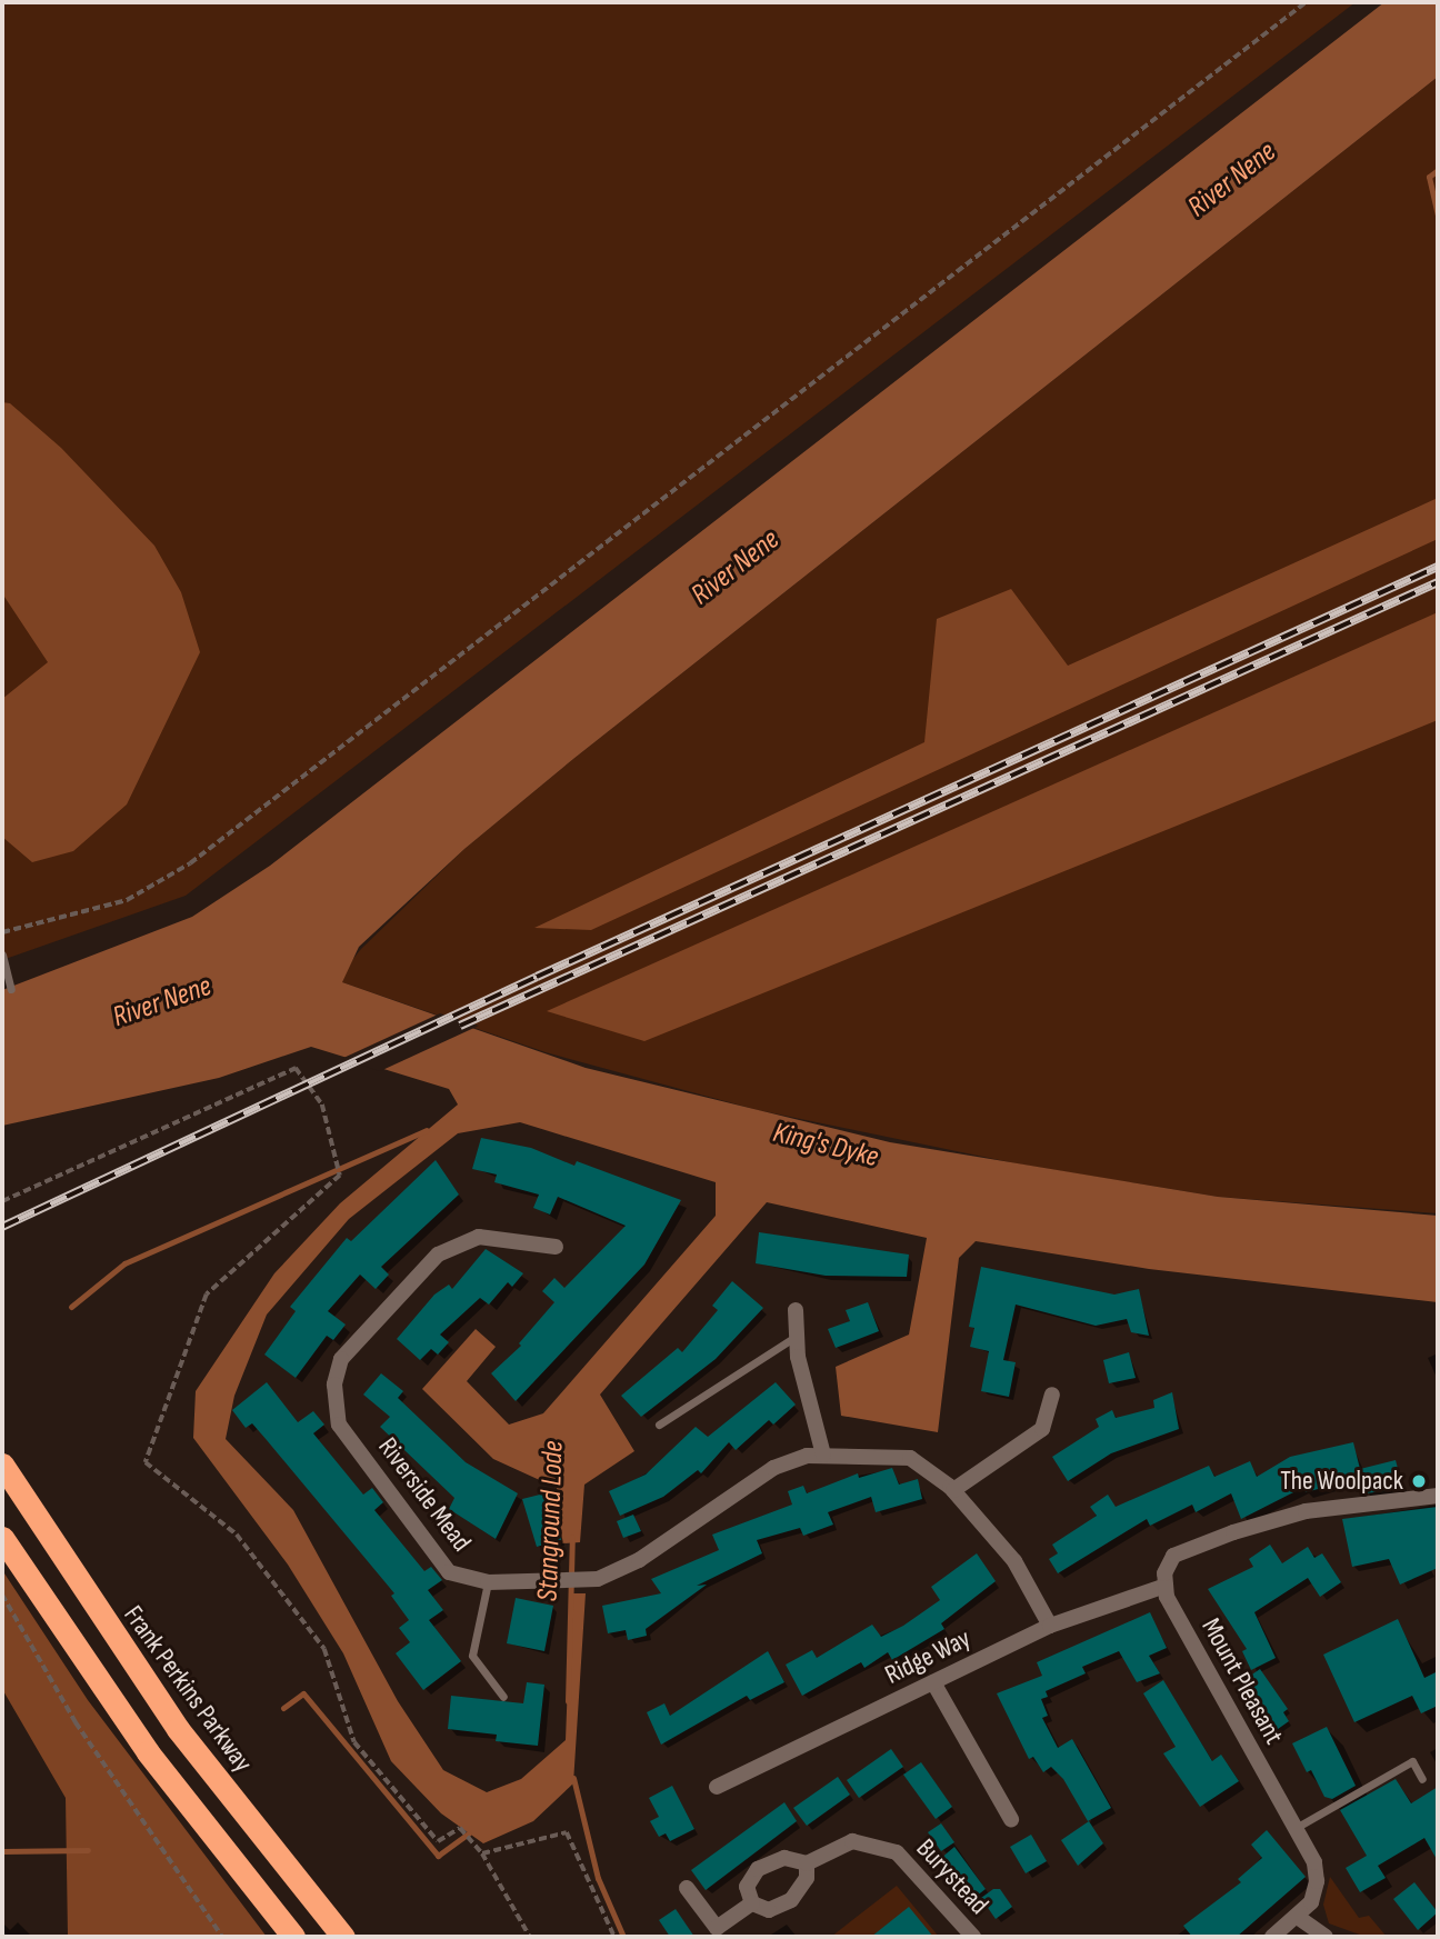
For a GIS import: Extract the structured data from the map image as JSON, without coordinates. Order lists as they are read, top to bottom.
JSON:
{
  "streets": {
    "highway": ["Frank Perkins Parkway"],
    "street": [
      "Riverside Mead",
      "Ridge Way",
      "Mount Pleasant",
      "Burystead"
    ]
  },
  "crossings": [
    ["Riverside Mead", "Ridge Way"],
    ["Ridge Way", "Mount Pleasant"]
  ],
  "water": ["River Nene", "King's Dyke", "Stanground Lode"],
  "places": ["The Woolpack"]
}
